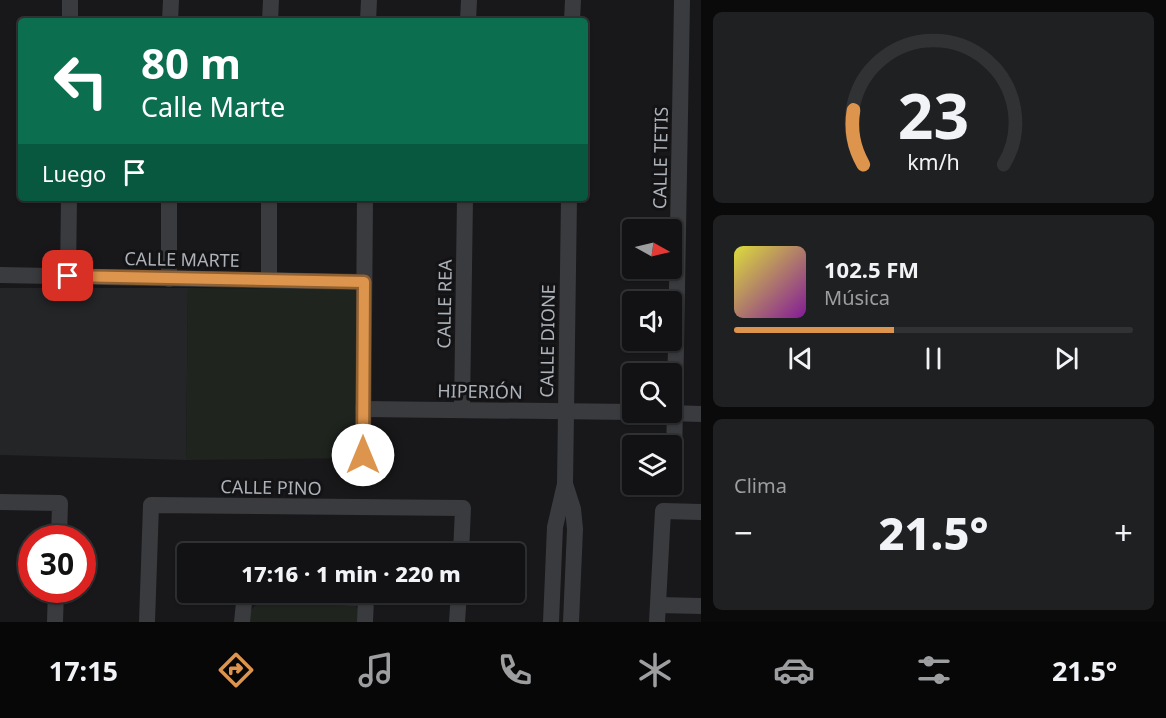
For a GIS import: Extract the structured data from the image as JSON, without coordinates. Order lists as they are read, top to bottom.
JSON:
{
  "streets": {
    "street": [
      "CALLE TETIS",
      "CALLE MARTE",
      "CALLE REA",
      "CALLE DIONE",
      "HIPERIÓN",
      "CALLE PINO"
    ]
  },
  "crossings": [
    ["CALLE REA", "HIPERIÓN"],
    ["CALLE DIONE", "HIPERIÓN"]
  ],
  "north": "right",
  "page": {
    "turn": ["80 m", "Calle Marte"],
    "then": "Luego",
    "song": ["102.5 FM", "Música"],
    "tile": "Clima",
    "heat": ["−", "21.5°", "+"],
    "limit": "30",
    "trip": "17:16 · 1 min · 220 m",
    "tabs": ["17:15", "21.5°"],
    "gauge": ["23", "km/h"]
  }
}
